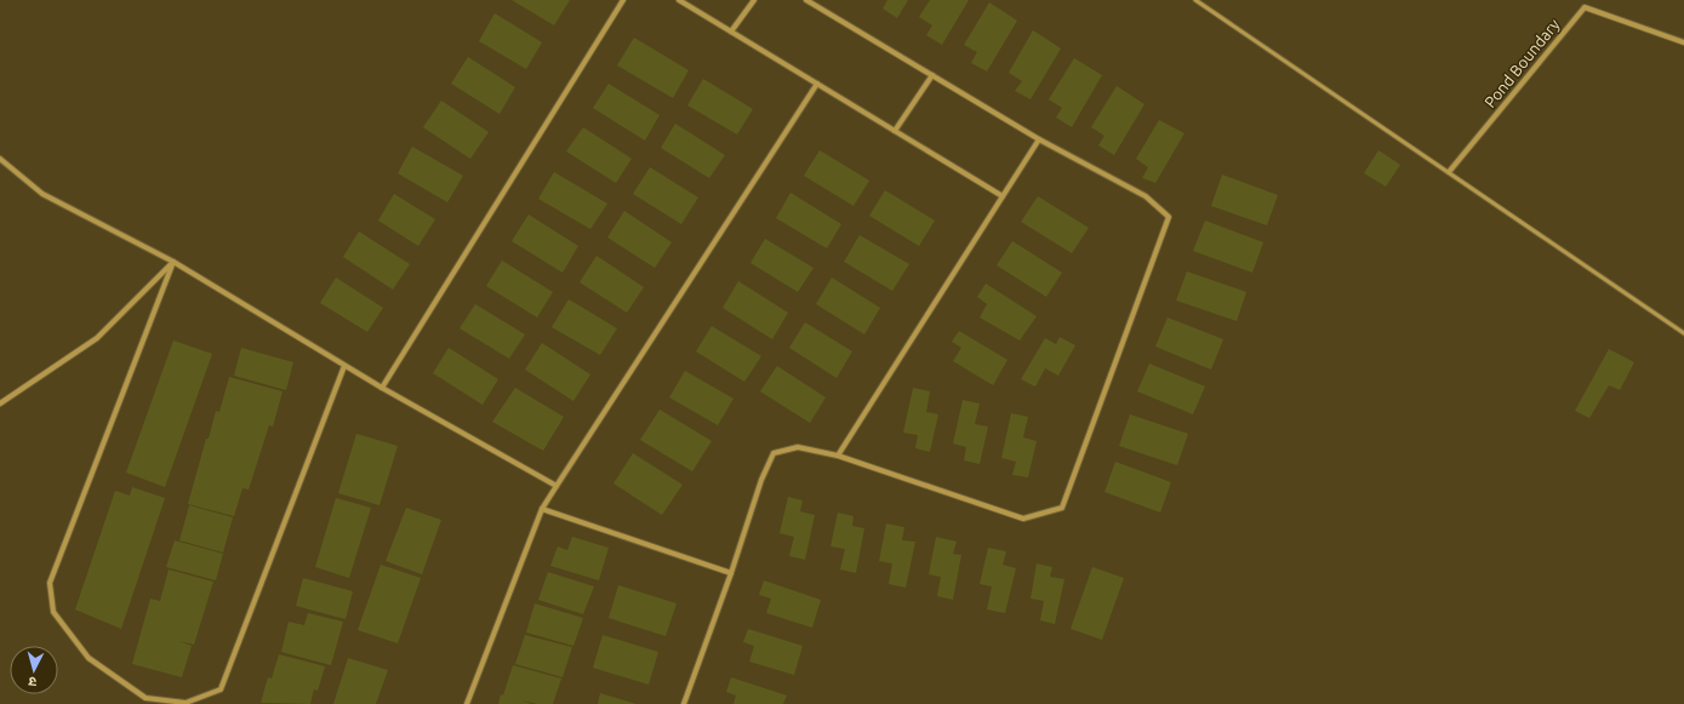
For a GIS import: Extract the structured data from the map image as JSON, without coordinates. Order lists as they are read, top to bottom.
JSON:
{
  "streets": {
    "street": ["Pond Boundary"]
  },
  "north": "bottom"
}
